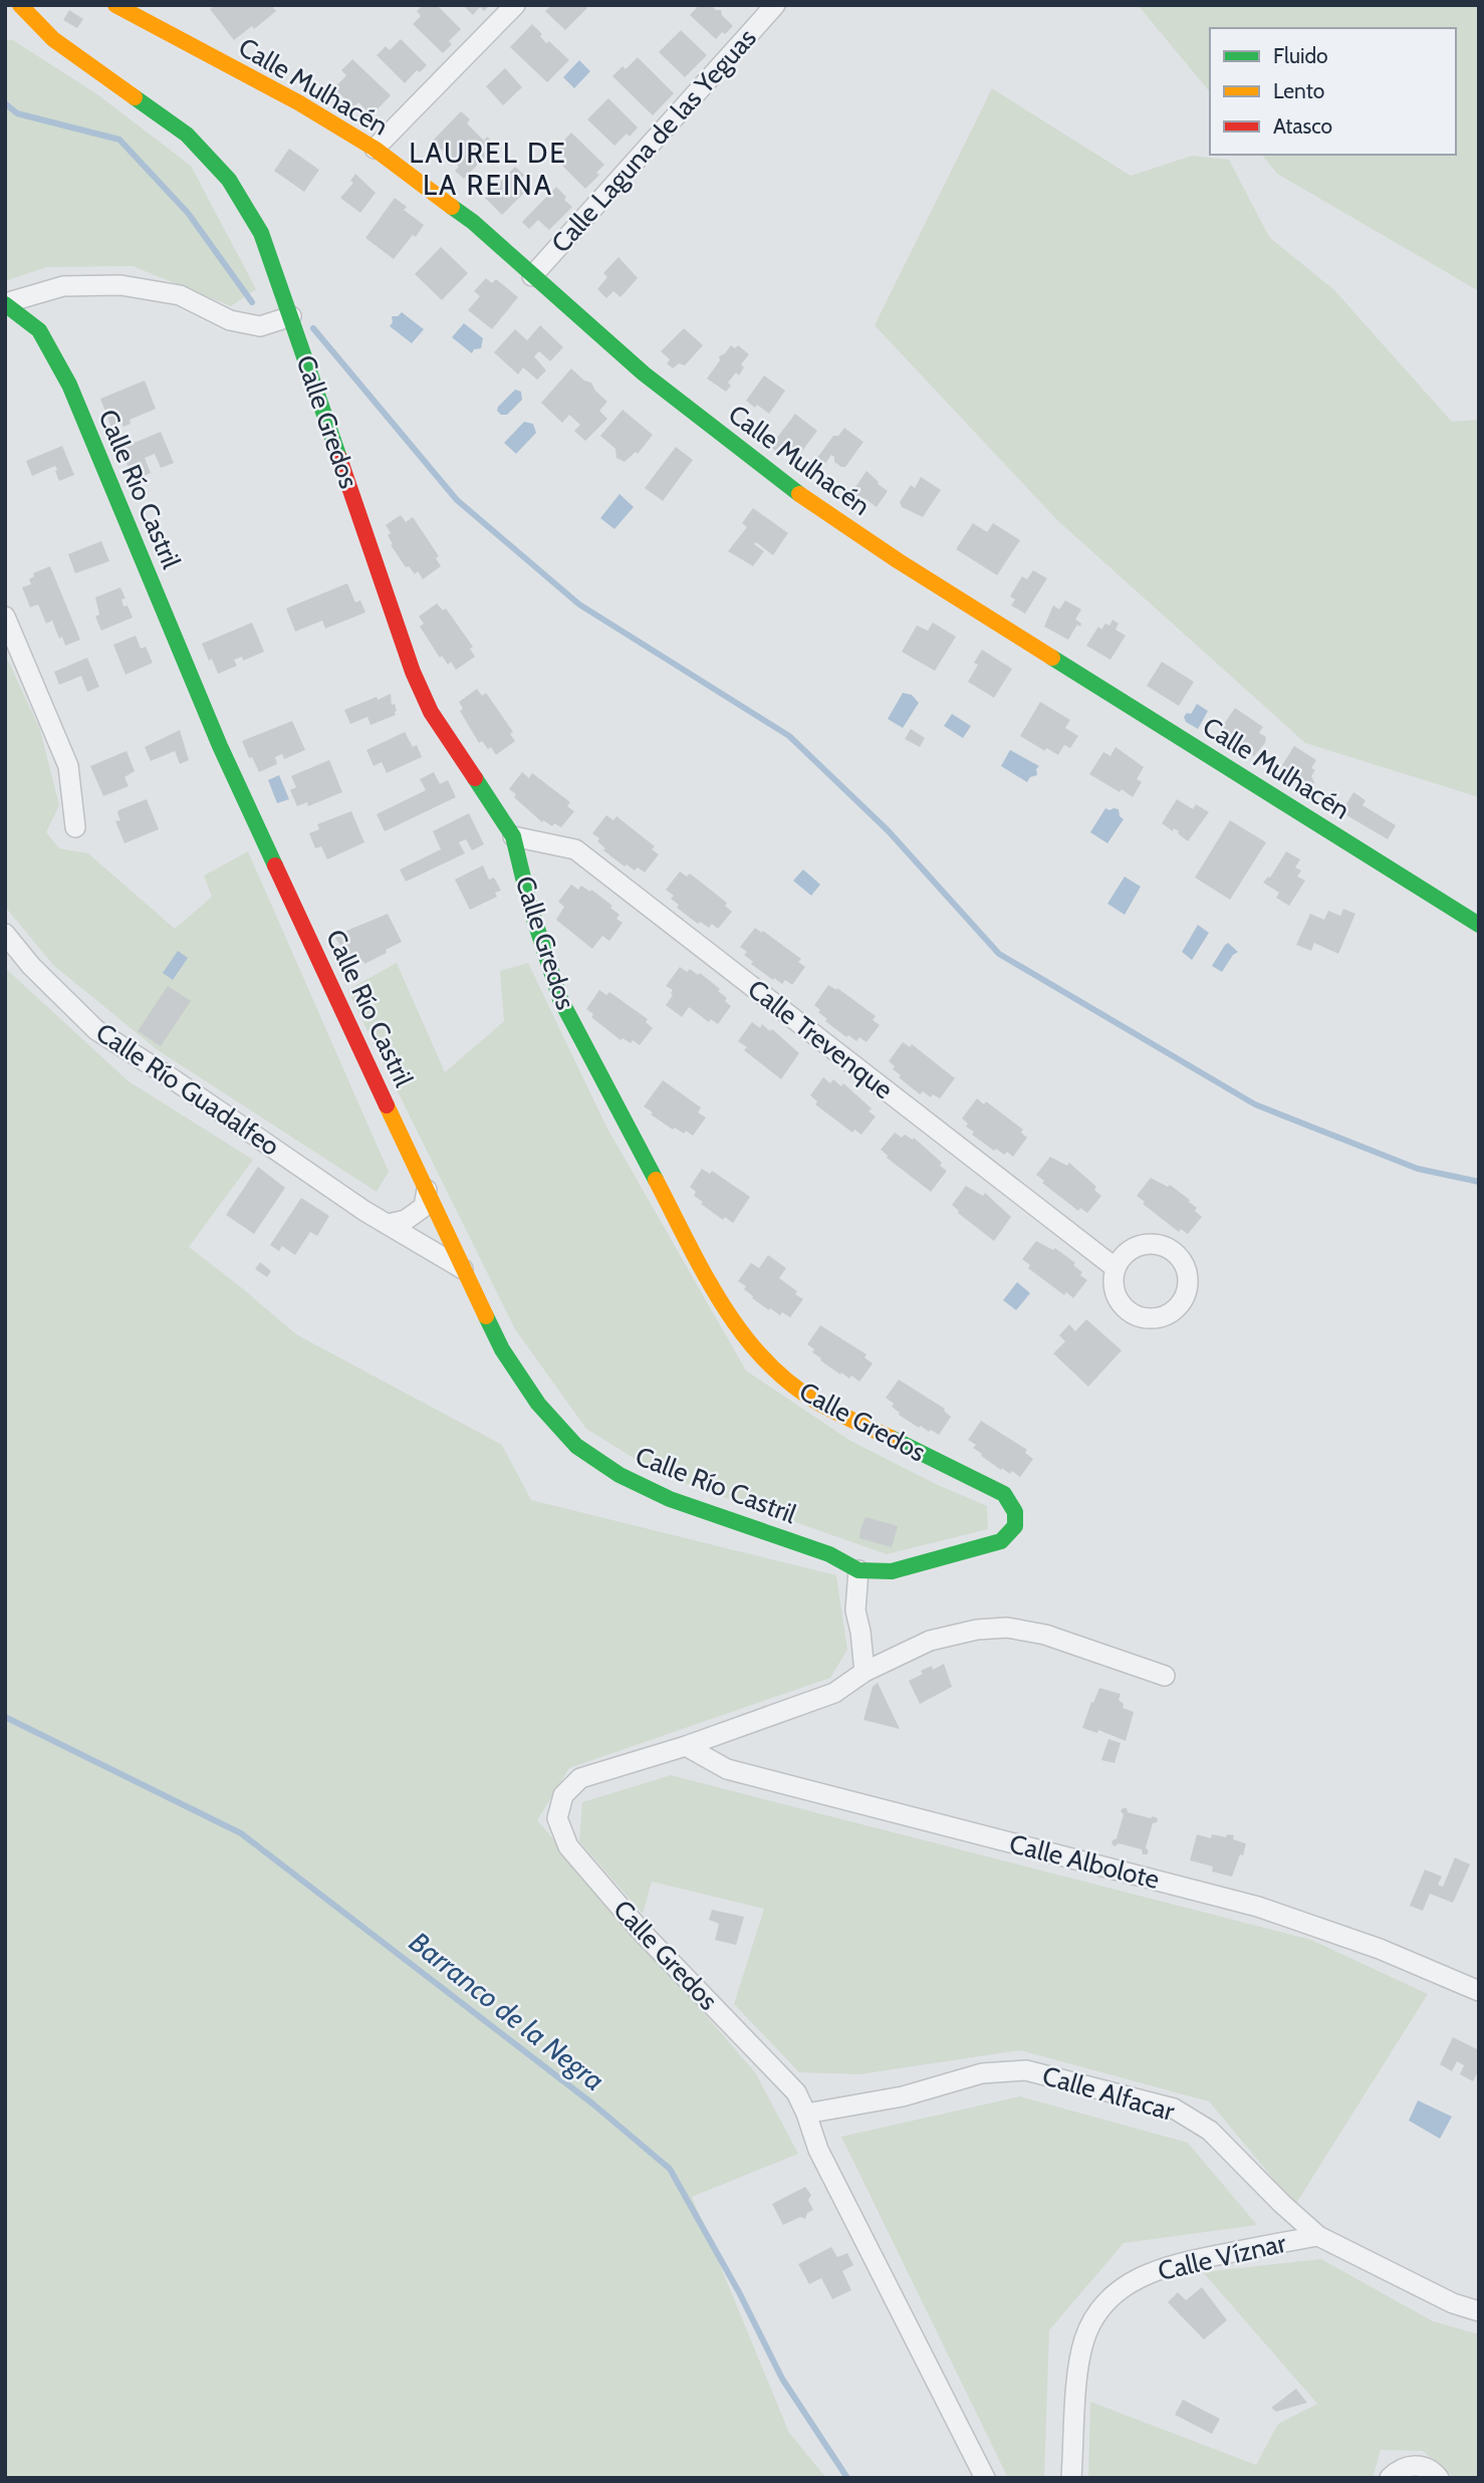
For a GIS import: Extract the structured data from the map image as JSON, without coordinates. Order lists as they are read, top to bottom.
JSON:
{
  "streets": {
    "street": [
      "Calle Mulhacén",
      "Calle Laguna de las Yeguas",
      "Calle Gredos",
      "Calle Río Castril",
      "Calle Trevenque",
      "Calle Río Guadalfeo",
      "Calle Albolote",
      "Calle Alfacar",
      "Calle Víznar"
    ]
  },
  "crossings": [
    ["Calle Mulhacén", "Calle Laguna de las Yeguas"],
    ["Calle Gredos", "Calle Río Castril"],
    ["Calle Gredos", "Calle Trevenque"],
    ["Calle Gredos", "Calle Albolote"],
    ["Calle Gredos", "Calle Alfacar"],
    ["Calle Río Castril", "Calle Río Guadalfeo"],
    ["Calle Alfacar", "Calle Víznar"]
  ],
  "districts": ["LAUREL DE LA REINA"],
  "water": ["Barranco de la Negra"],
  "legend": ["Fluido", "Lento", "Atasco"]
}
